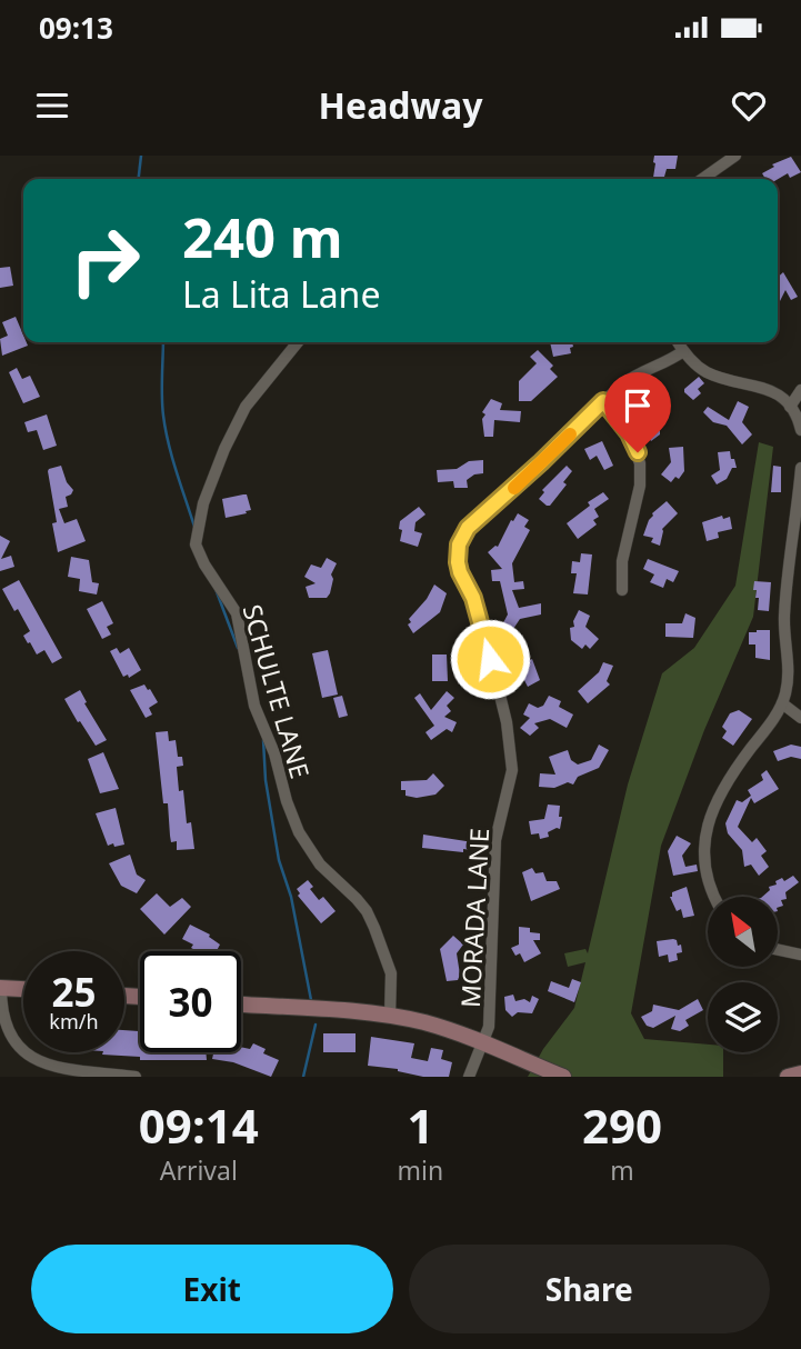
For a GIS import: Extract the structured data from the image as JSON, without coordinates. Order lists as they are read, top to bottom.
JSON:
{
  "streets": {
    "street": ["SCHULTE LANE", "MORADA LANE"]
  },
  "north": "top left",
  "page": {
    "status": "09:13",
    "header": "Headway",
    "turn": ["240 m", "La Lita Lane"],
    "speed": "25 km/h",
    "limit": "30",
    "eta": [
      "09:14",
      "Arrival",
      "1",
      "min",
      "290",
      "m"
    ],
    "buttons": ["Exit", "Share"]
  }
}
